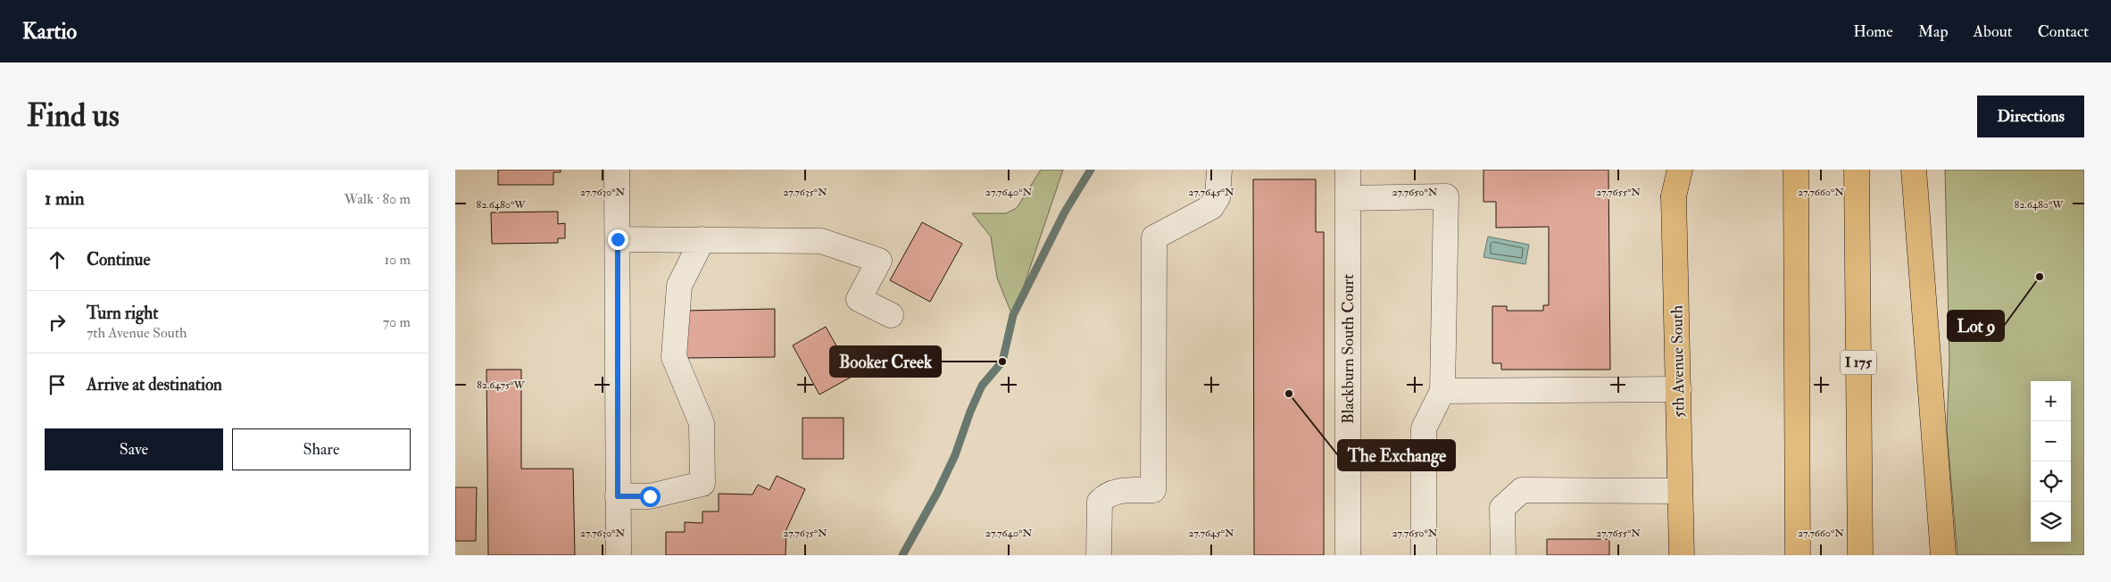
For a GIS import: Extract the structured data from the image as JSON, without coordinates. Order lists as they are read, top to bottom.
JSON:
{
  "streets": {
    "main road": ["5th Avenue South", "I 175"],
    "street": ["Blackburn South Court"]
  },
  "places": ["Lot 9", "Booker Creek", "The Exchange"],
  "page": {
    "header": "Kartio",
    "nav": [
      "Home",
      "Map",
      "About",
      "Contact"
    ],
    "buttons": [
      "Directions",
      ["Save", "Share"]
    ],
    "title": "Find us",
    "heading": ["1 min", "Walk · 80 m"],
    "list": [
      ["Continue", "10 m"],
      ["Turn right", "7th Avenue South", "70 m"],
      "Arrive at destination"
    ],
    "map_buttons": ["+", "−"]
  },
  "coordinates": [
    "27.7630°N",
    "27.7635°N",
    "27.7640°N",
    "27.7645°N",
    "27.7650°N",
    "27.7655°N",
    "27.7660°N",
    "82.6480°W",
    "82.6475°W"
  ]
}
